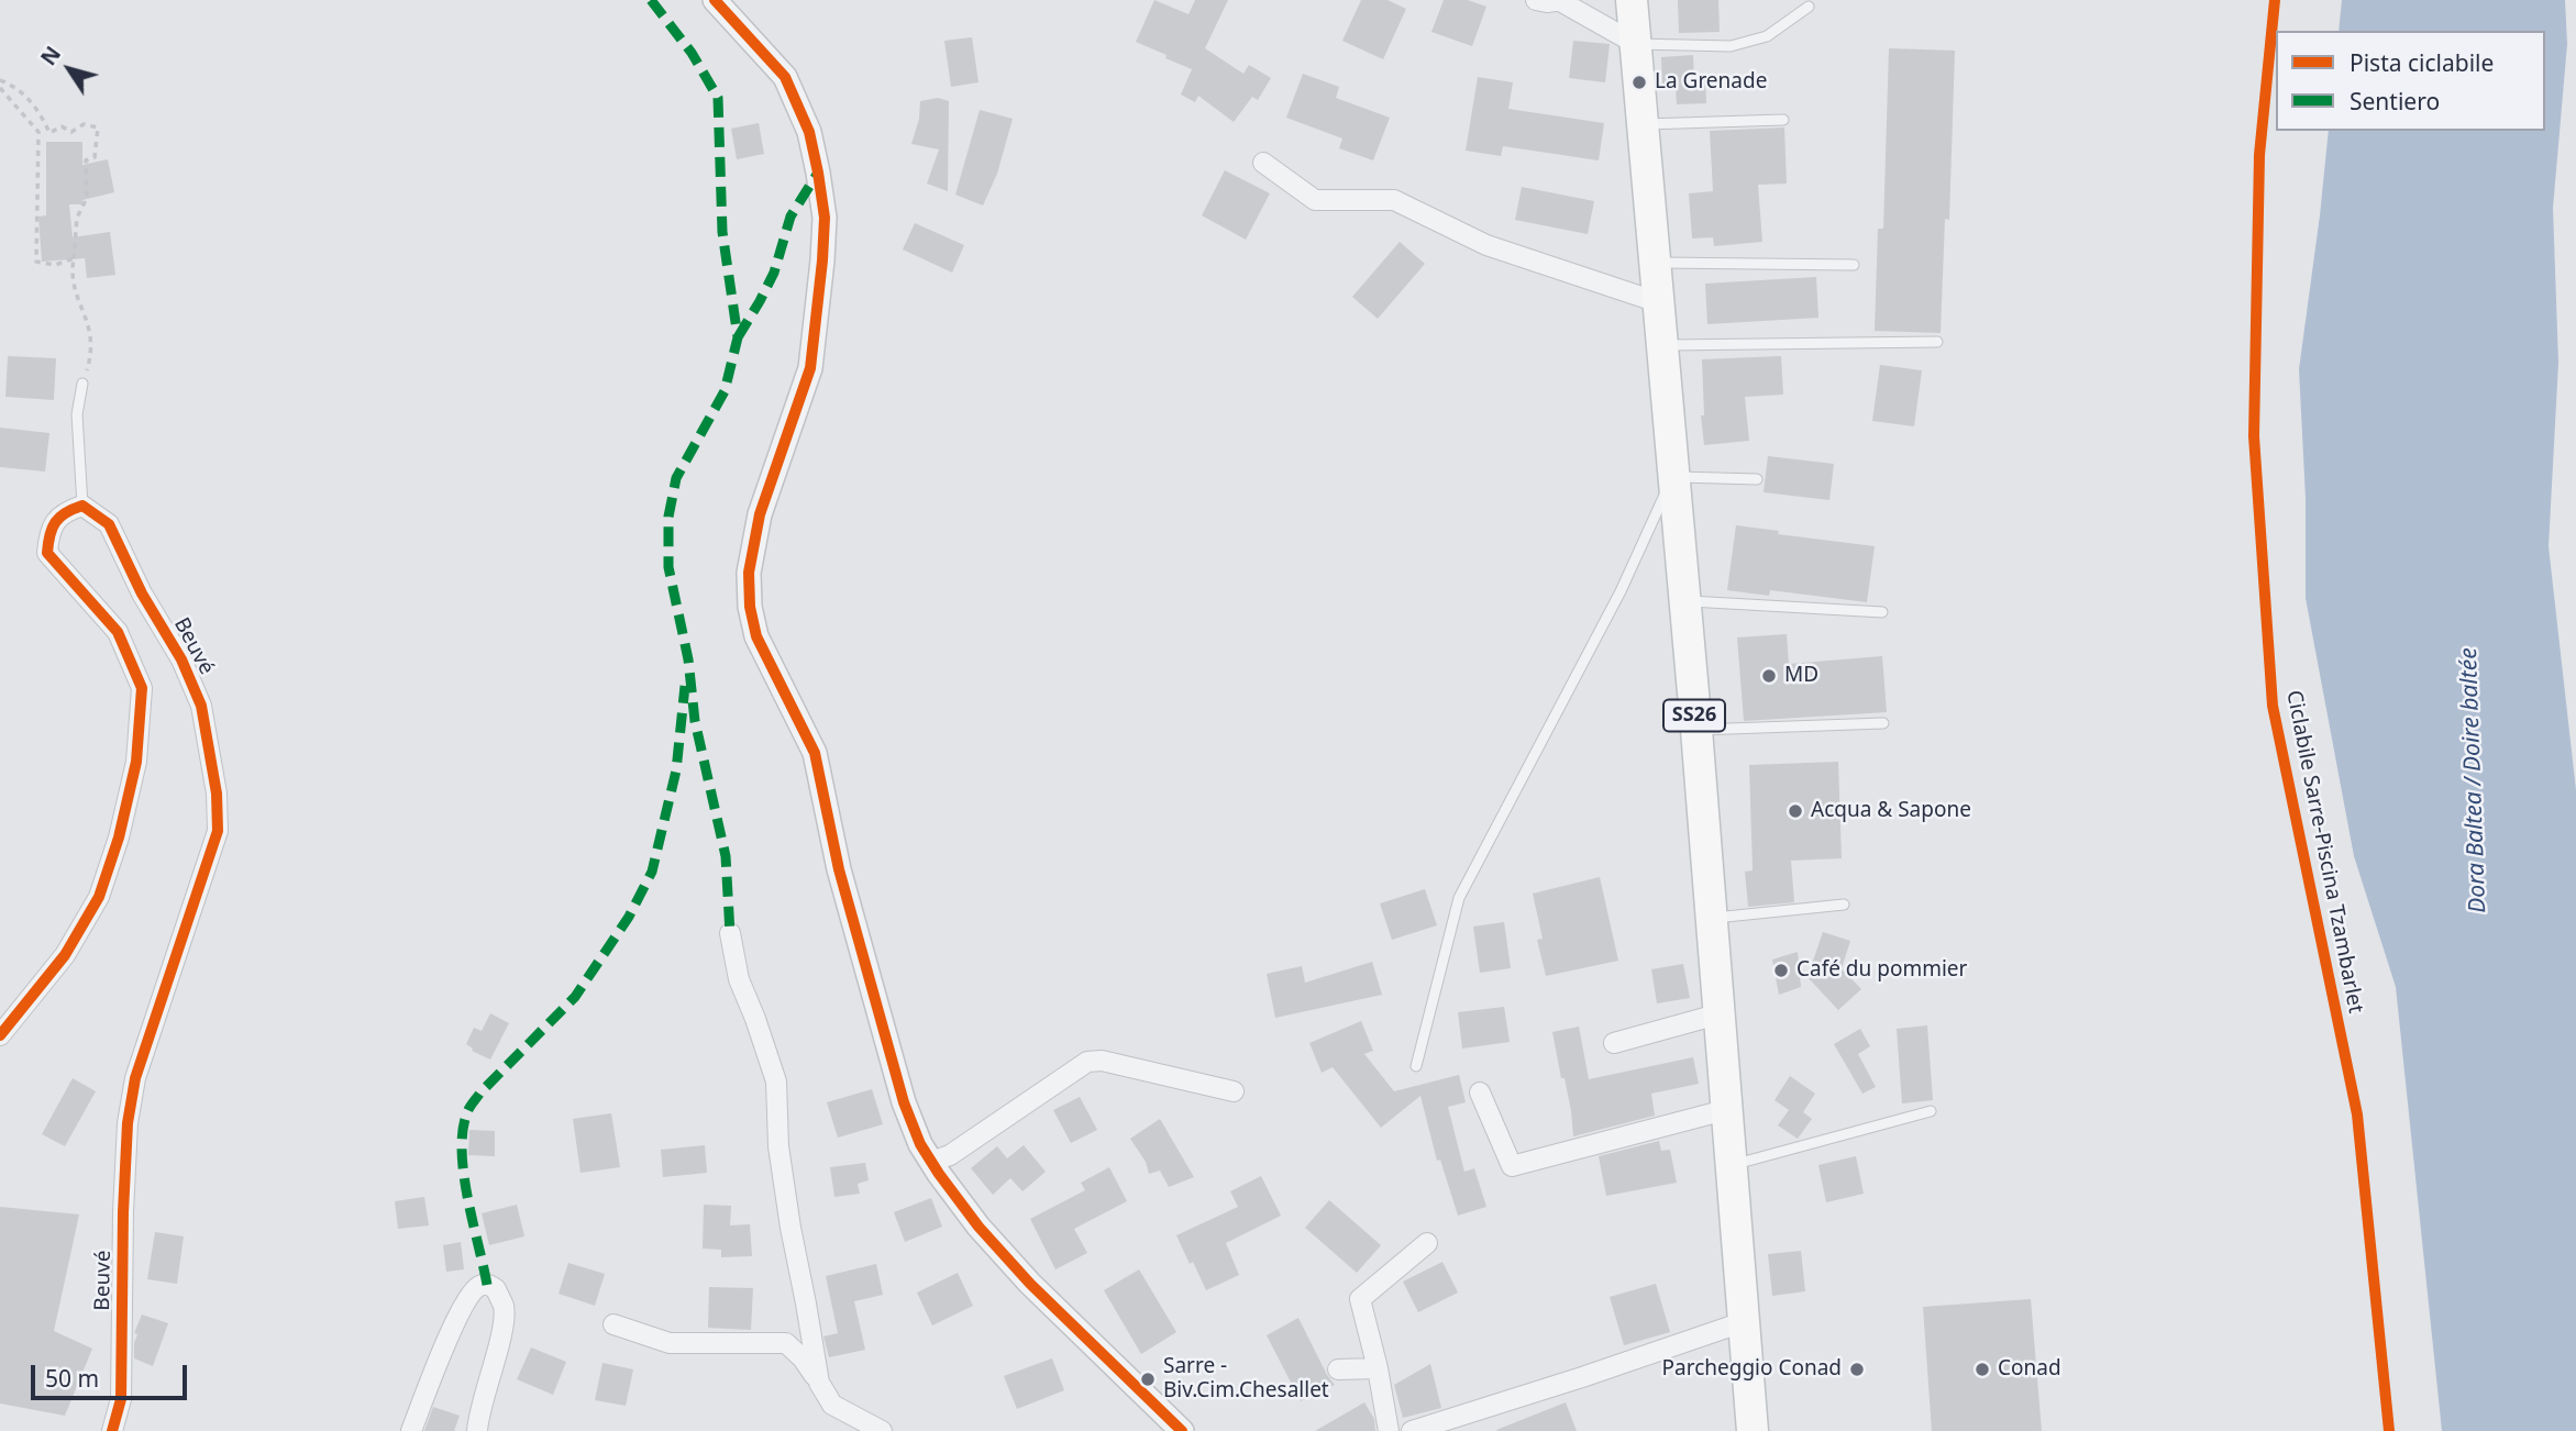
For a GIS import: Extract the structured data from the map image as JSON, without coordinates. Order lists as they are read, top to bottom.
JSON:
{
  "streets": {
    "main road": ["SS26"],
    "street": ["Beuvé"],
    "cycle path": ["Ciclabile Sarre-Piscina Tzambarlet"]
  },
  "water": ["Dora Baltea / Doire baltée"],
  "places": [
    "La Grenade",
    "MD",
    "Acqua & Sapone",
    "Café du pommier",
    "Parcheggio Conad",
    "Conad",
    "Sarre - Biv.Cim.Chesallet"
  ],
  "legend": ["Pista ciclabile", "Sentiero"],
  "scale_bar": "50 m",
  "north": "top left"
}
